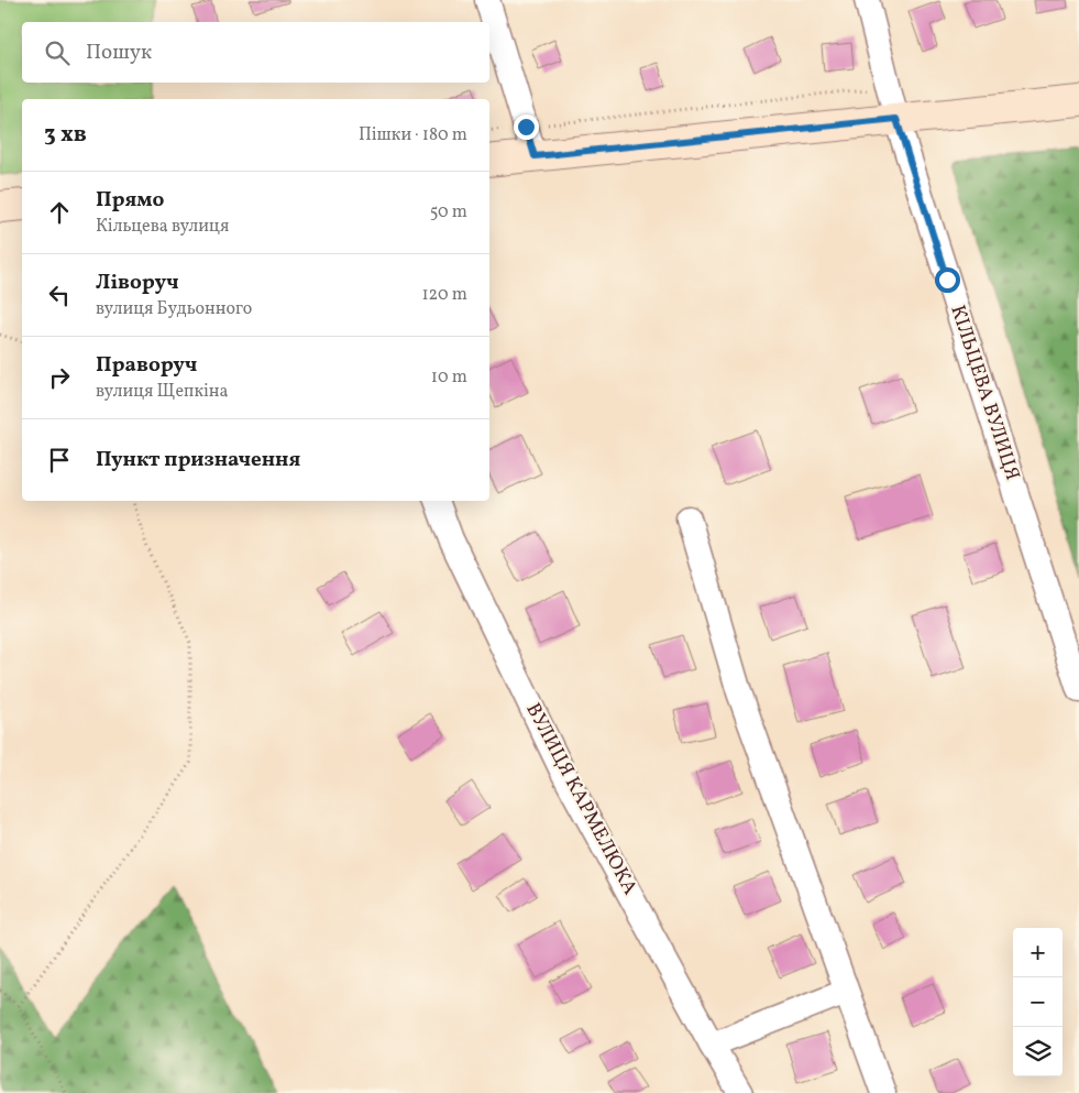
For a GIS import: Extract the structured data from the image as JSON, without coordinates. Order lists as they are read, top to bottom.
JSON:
{
  "streets": {
    "street": ["КІЛЬЦЕВА ВУЛИЦЯ", "ВУЛИЦЯ КАРМЕЛЮКА"]
  },
  "page": {
    "search": "Пошук",
    "heading": ["3 хв", "Пішки · 180 m"],
    "list": [
      ["Прямо", "Кільцева вулиця", "50 m"],
      ["Ліворуч", "вулиця Будьонного", "120 m"],
      ["Праворуч", "вулиця Щепкіна", "10 m"],
      "Пункт призначення"
    ],
    "map_buttons": ["+", "−"]
  }
}
